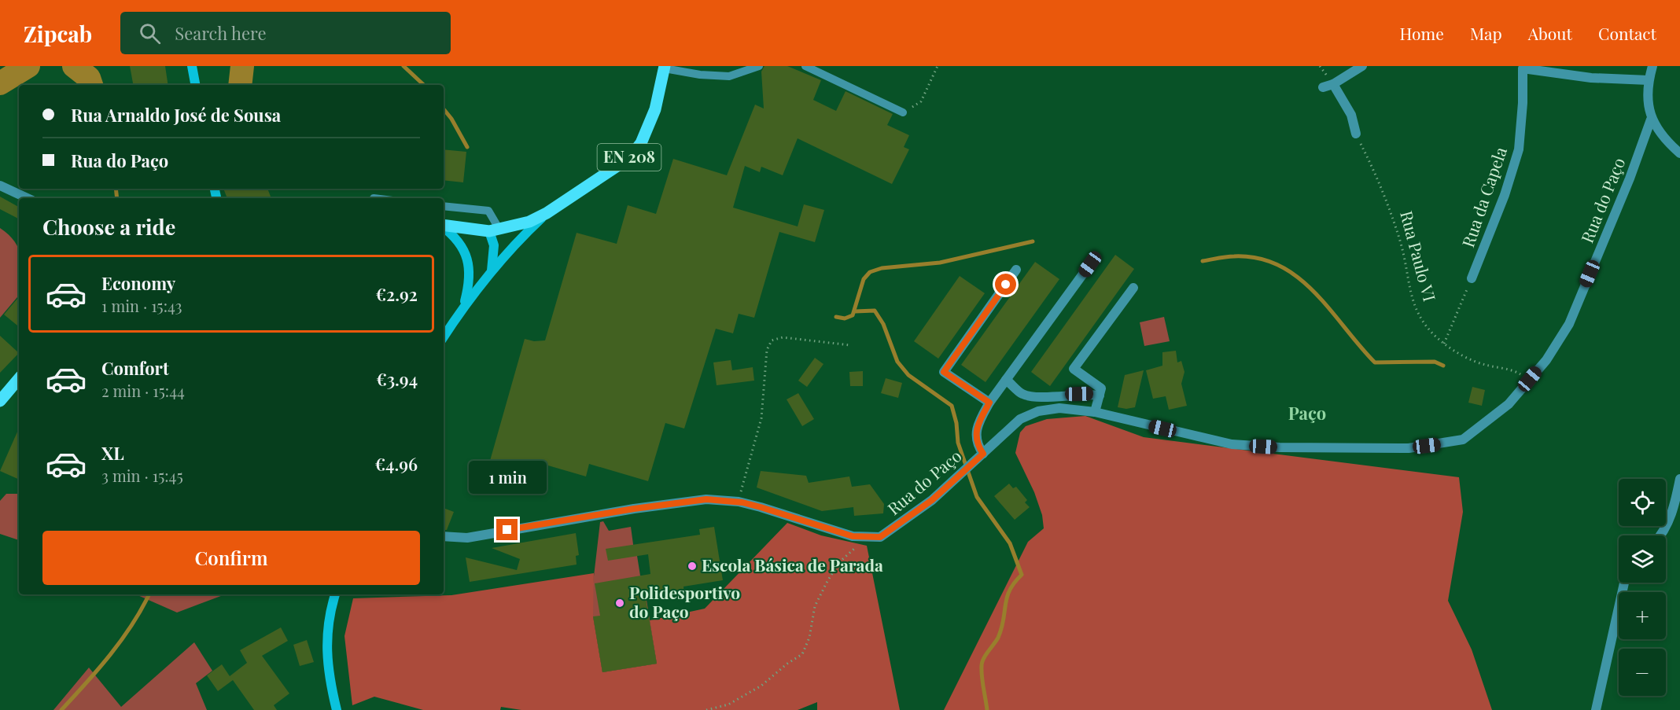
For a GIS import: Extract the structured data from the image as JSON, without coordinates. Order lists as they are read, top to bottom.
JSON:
{
  "streets": {
    "main road": ["EN 208"],
    "street": ["Rua da Capela", "Rua do Paço"],
    "path": ["Rua Paulo VI"]
  },
  "crossings": [
    ["Rua do Paço", "Rua Paulo VI"]
  ],
  "districts": ["Paço"],
  "places": ["Escola Básica de Parada", "Polidesportivo do Paço"],
  "page": {
    "header": "Zipcab",
    "search": "Search here",
    "nav": [
      "Home",
      "Map",
      "About",
      "Contact"
    ],
    "banner": ["Rua Arnaldo José de Sousa", "Rua do Paço"],
    "heading": "Choose a ride",
    "list": [
      {
        "name": "Economy",
        "note": "1 min · 15:43",
        "value": "€2.92"
      },
      {
        "name": "Comfort",
        "note": "2 min · 15:44",
        "value": "€3.94"
      },
      {
        "name": "XL",
        "note": "3 min · 15:45",
        "value": "€4.96"
      }
    ],
    "bubble": "1 min",
    "map_buttons": ["+", "−"],
    "buttons": "Confirm"
  }
}
